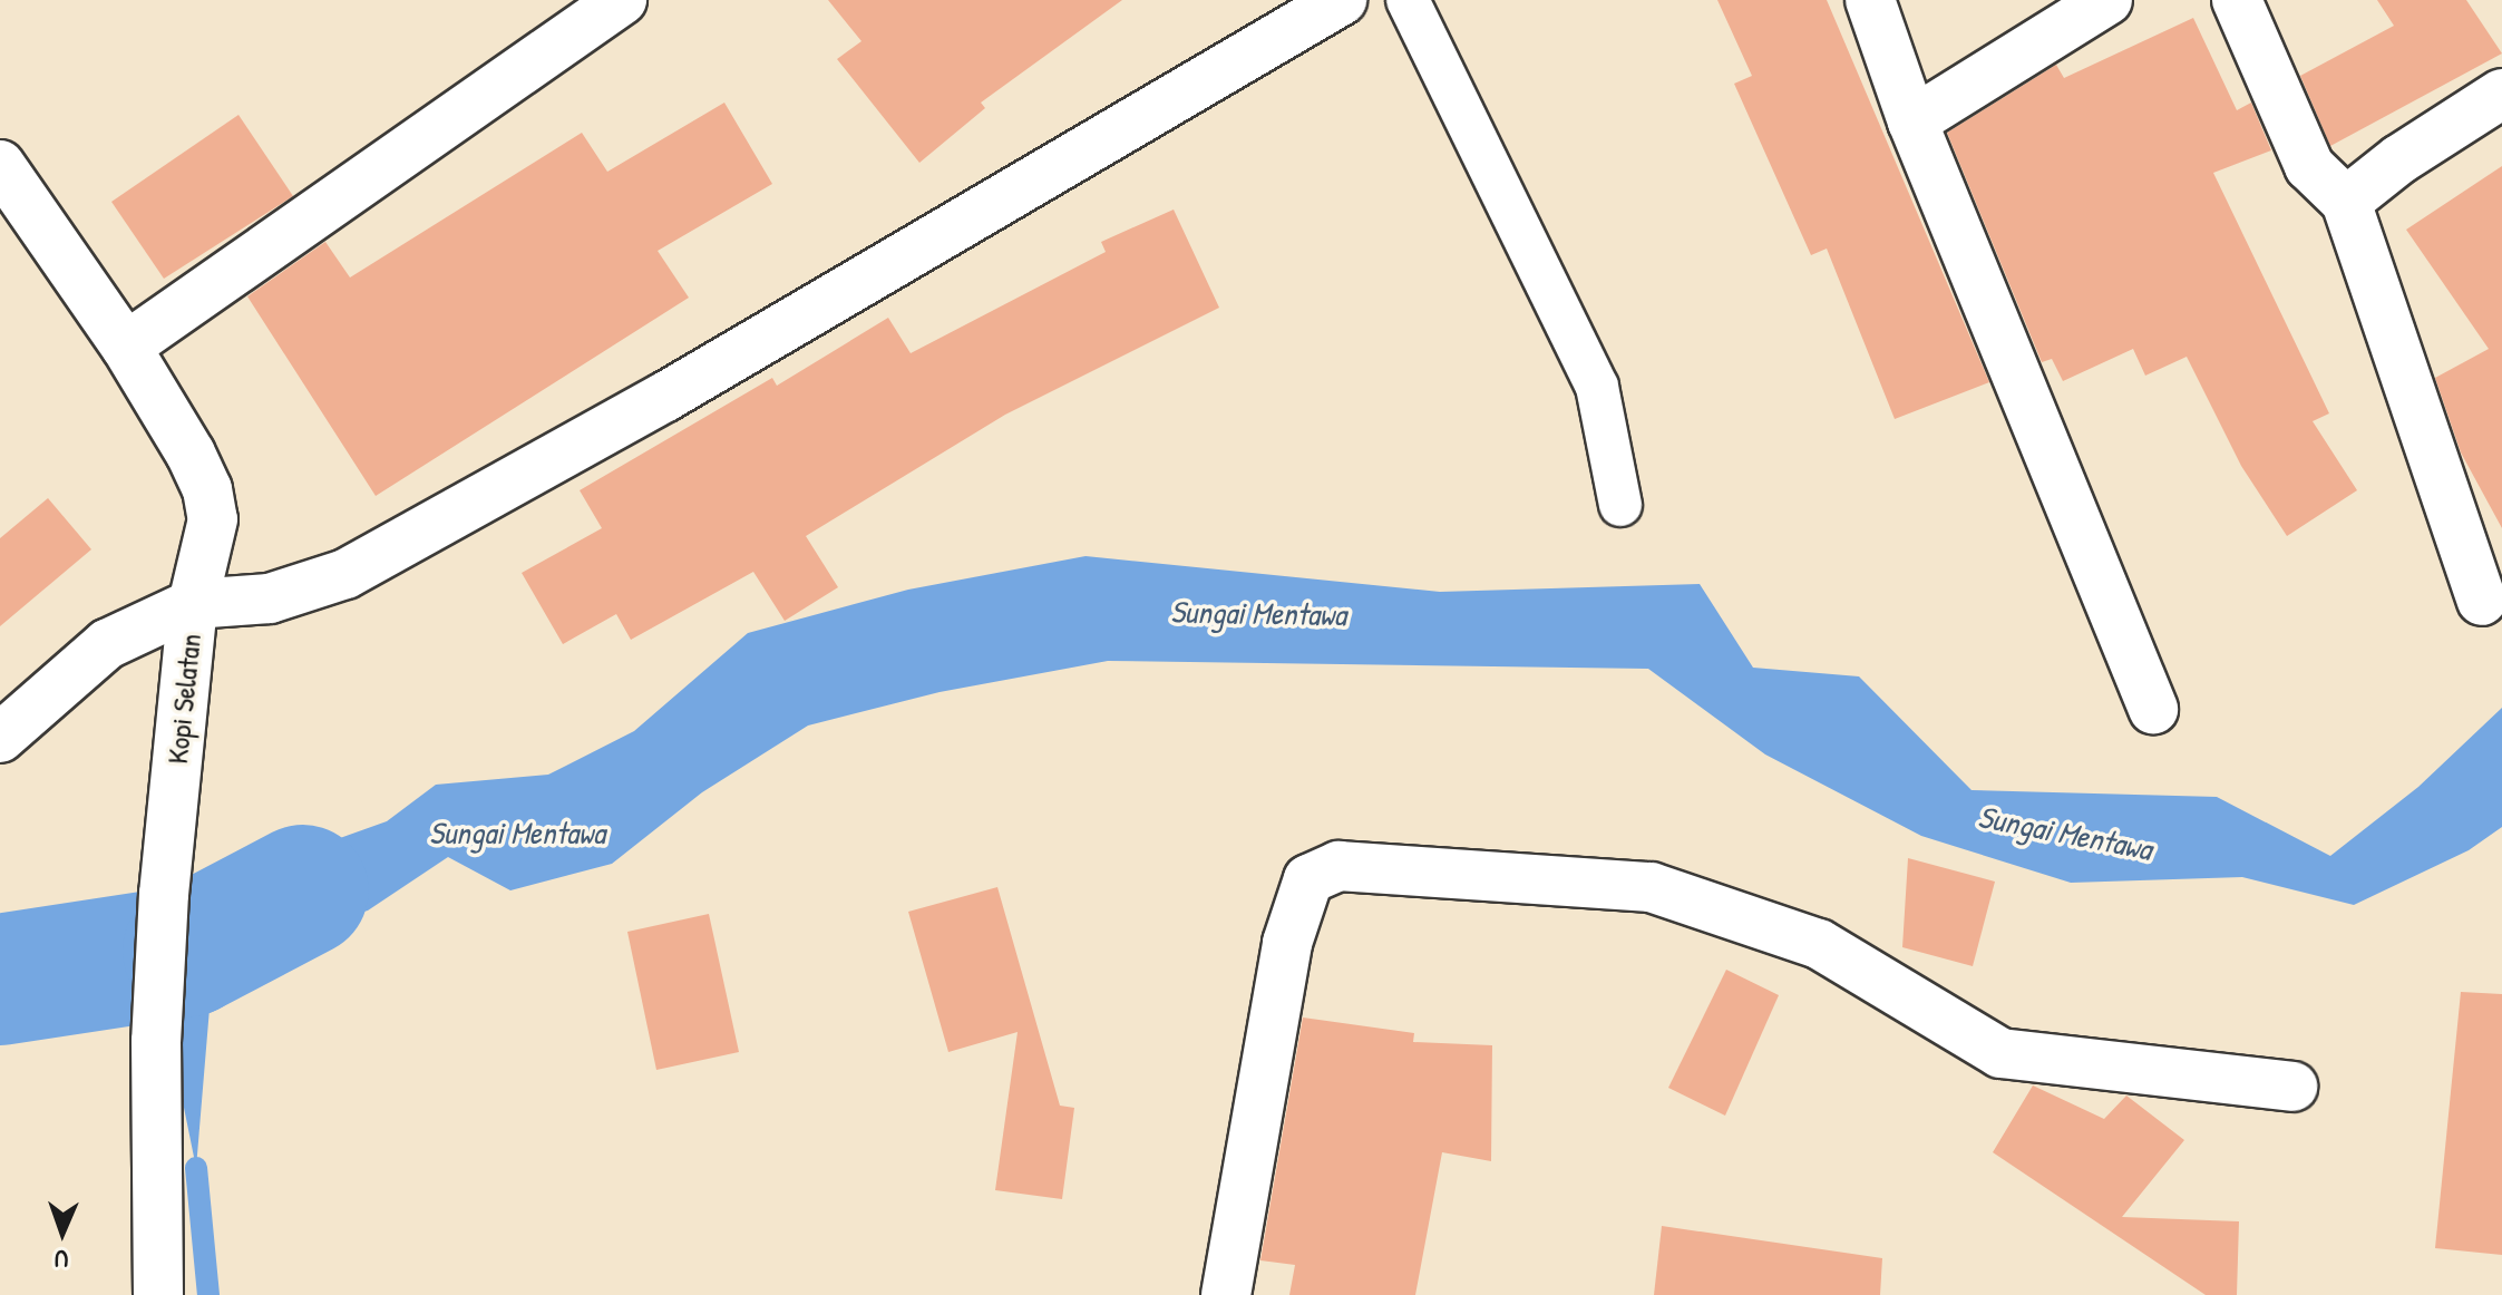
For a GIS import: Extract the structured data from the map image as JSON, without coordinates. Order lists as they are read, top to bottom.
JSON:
{
  "streets": {
    "street": ["Kopi Selatan"]
  },
  "water": ["Sungai Mentawa"],
  "north": "bottom"
}
